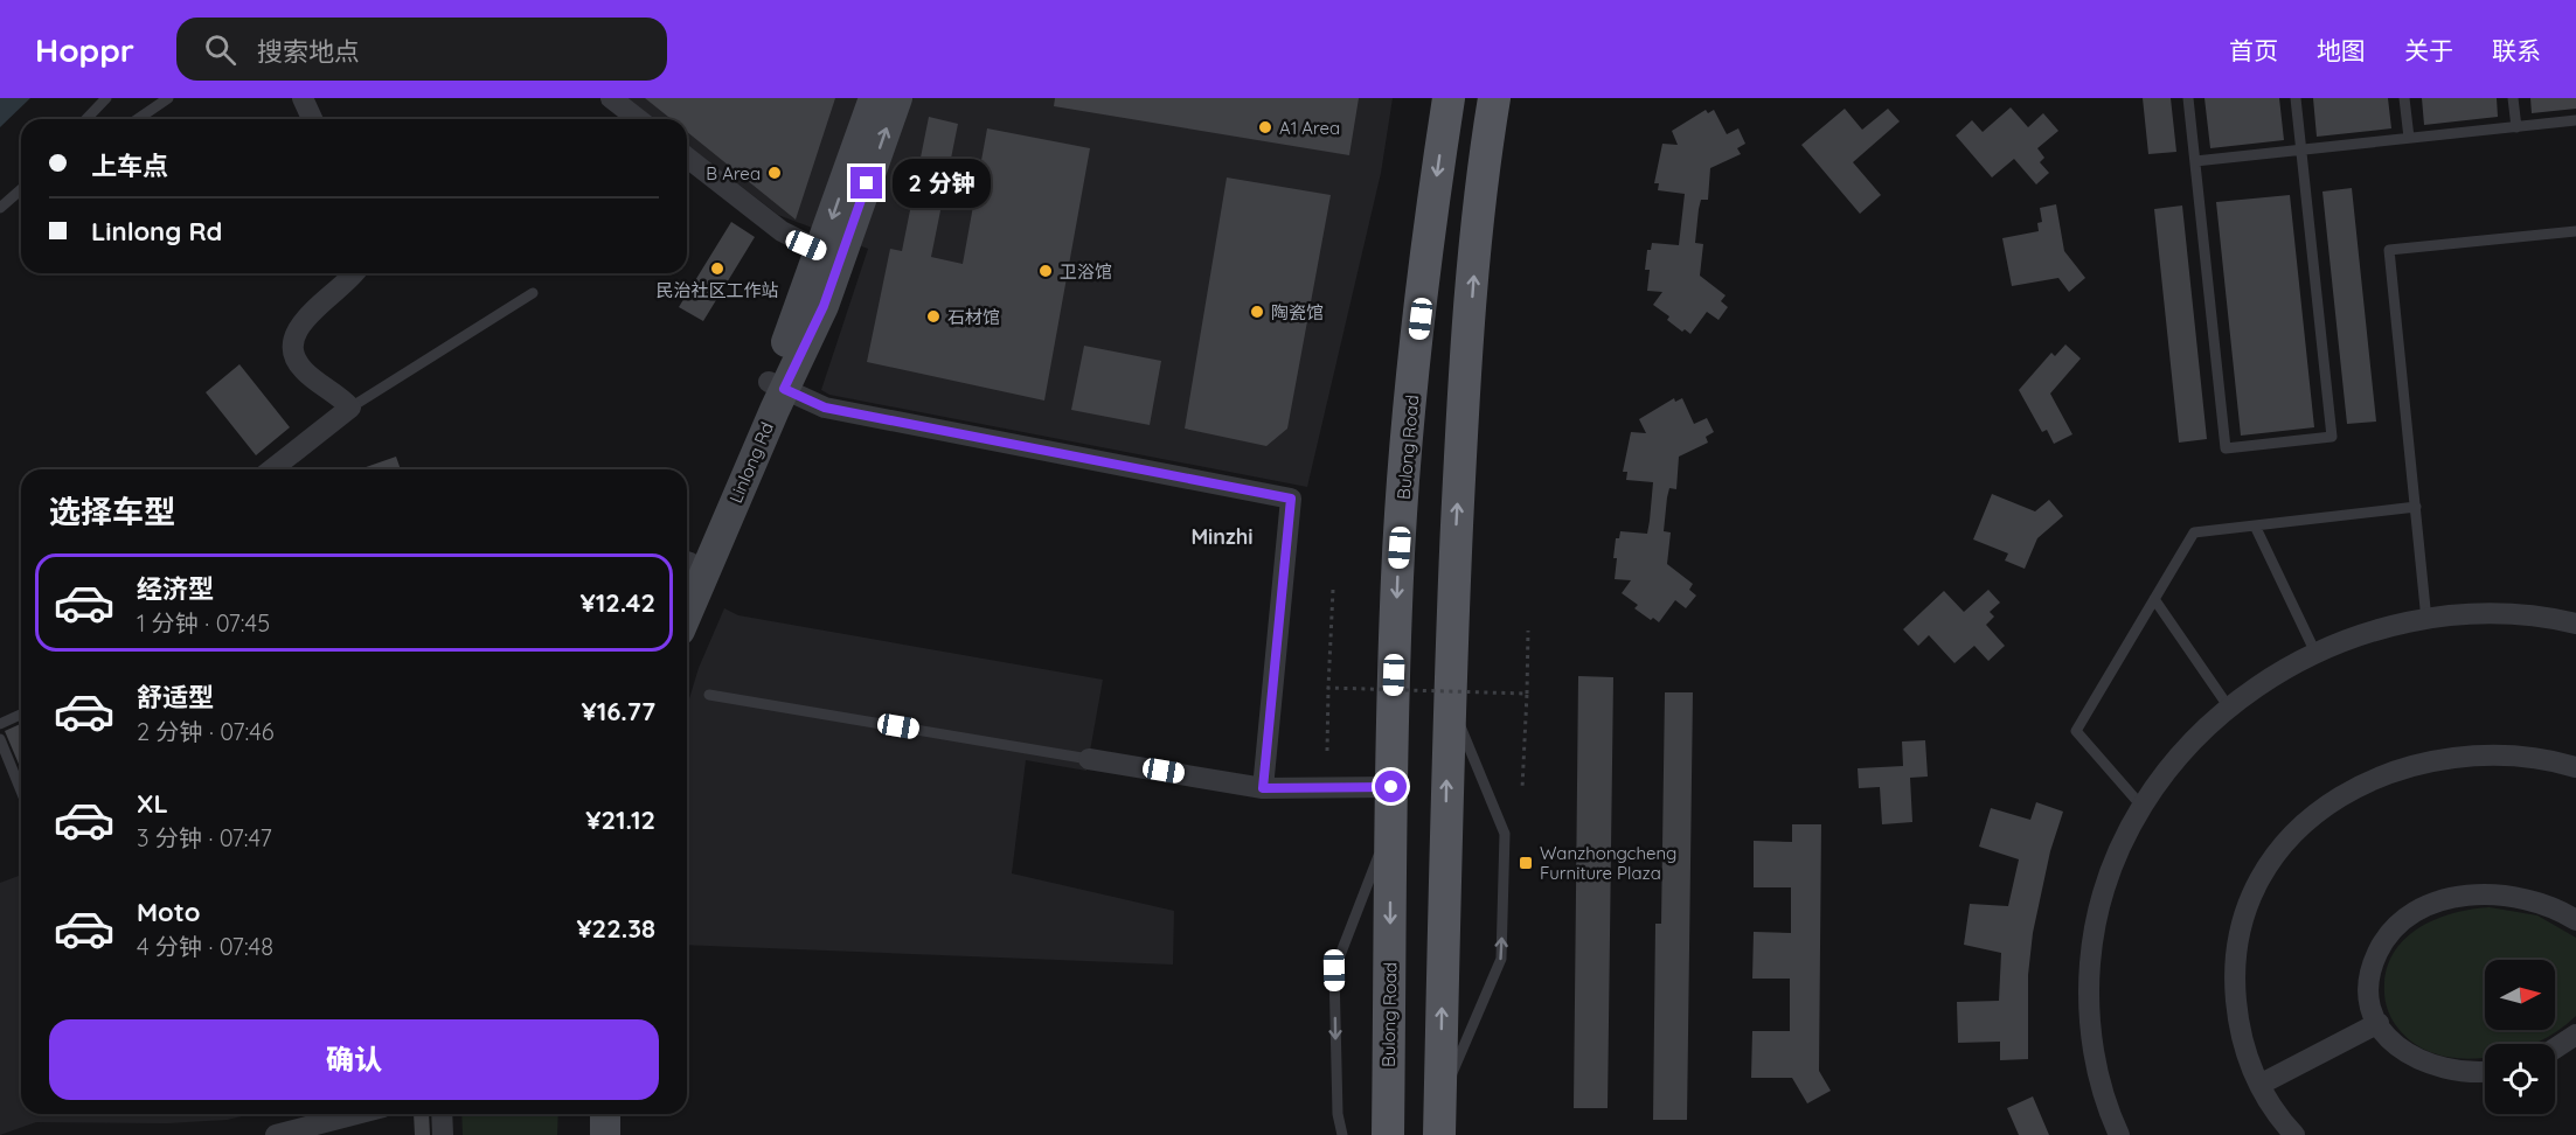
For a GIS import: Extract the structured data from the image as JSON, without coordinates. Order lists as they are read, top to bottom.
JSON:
{
  "streets": {
    "main road": ["Bulong Road", "Linlong Rd"]
  },
  "districts": ["Minzhi"],
  "places": {
    "other": [
      "A1 Area",
      "B Area",
      "民治社区工作站",
      "卫浴馆",
      "陶瓷馆",
      "石材馆"
    ],
    "transit": ["Wanzhongcheng Furniture Plaza"]
  },
  "north": "right",
  "page": {
    "header": "Hoppr",
    "search": "搜索地点",
    "nav": [
      "首页",
      "地图",
      "关于",
      "联系"
    ],
    "banner": ["上车点", "Linlong Rd"],
    "bubble": "2 分钟",
    "heading": "选择车型",
    "list": [
      {
        "name": "经济型",
        "note": "1 分钟 · 07:45",
        "value": "¥12.42"
      },
      {
        "name": "舒适型",
        "note": "2 分钟 · 07:46",
        "value": "¥16.77"
      },
      {
        "name": "XL",
        "note": "3 分钟 · 07:47",
        "value": "¥21.12"
      },
      {
        "name": "Moto",
        "note": "4 分钟 · 07:48",
        "value": "¥22.38"
      }
    ],
    "buttons": "确认"
  }
}
